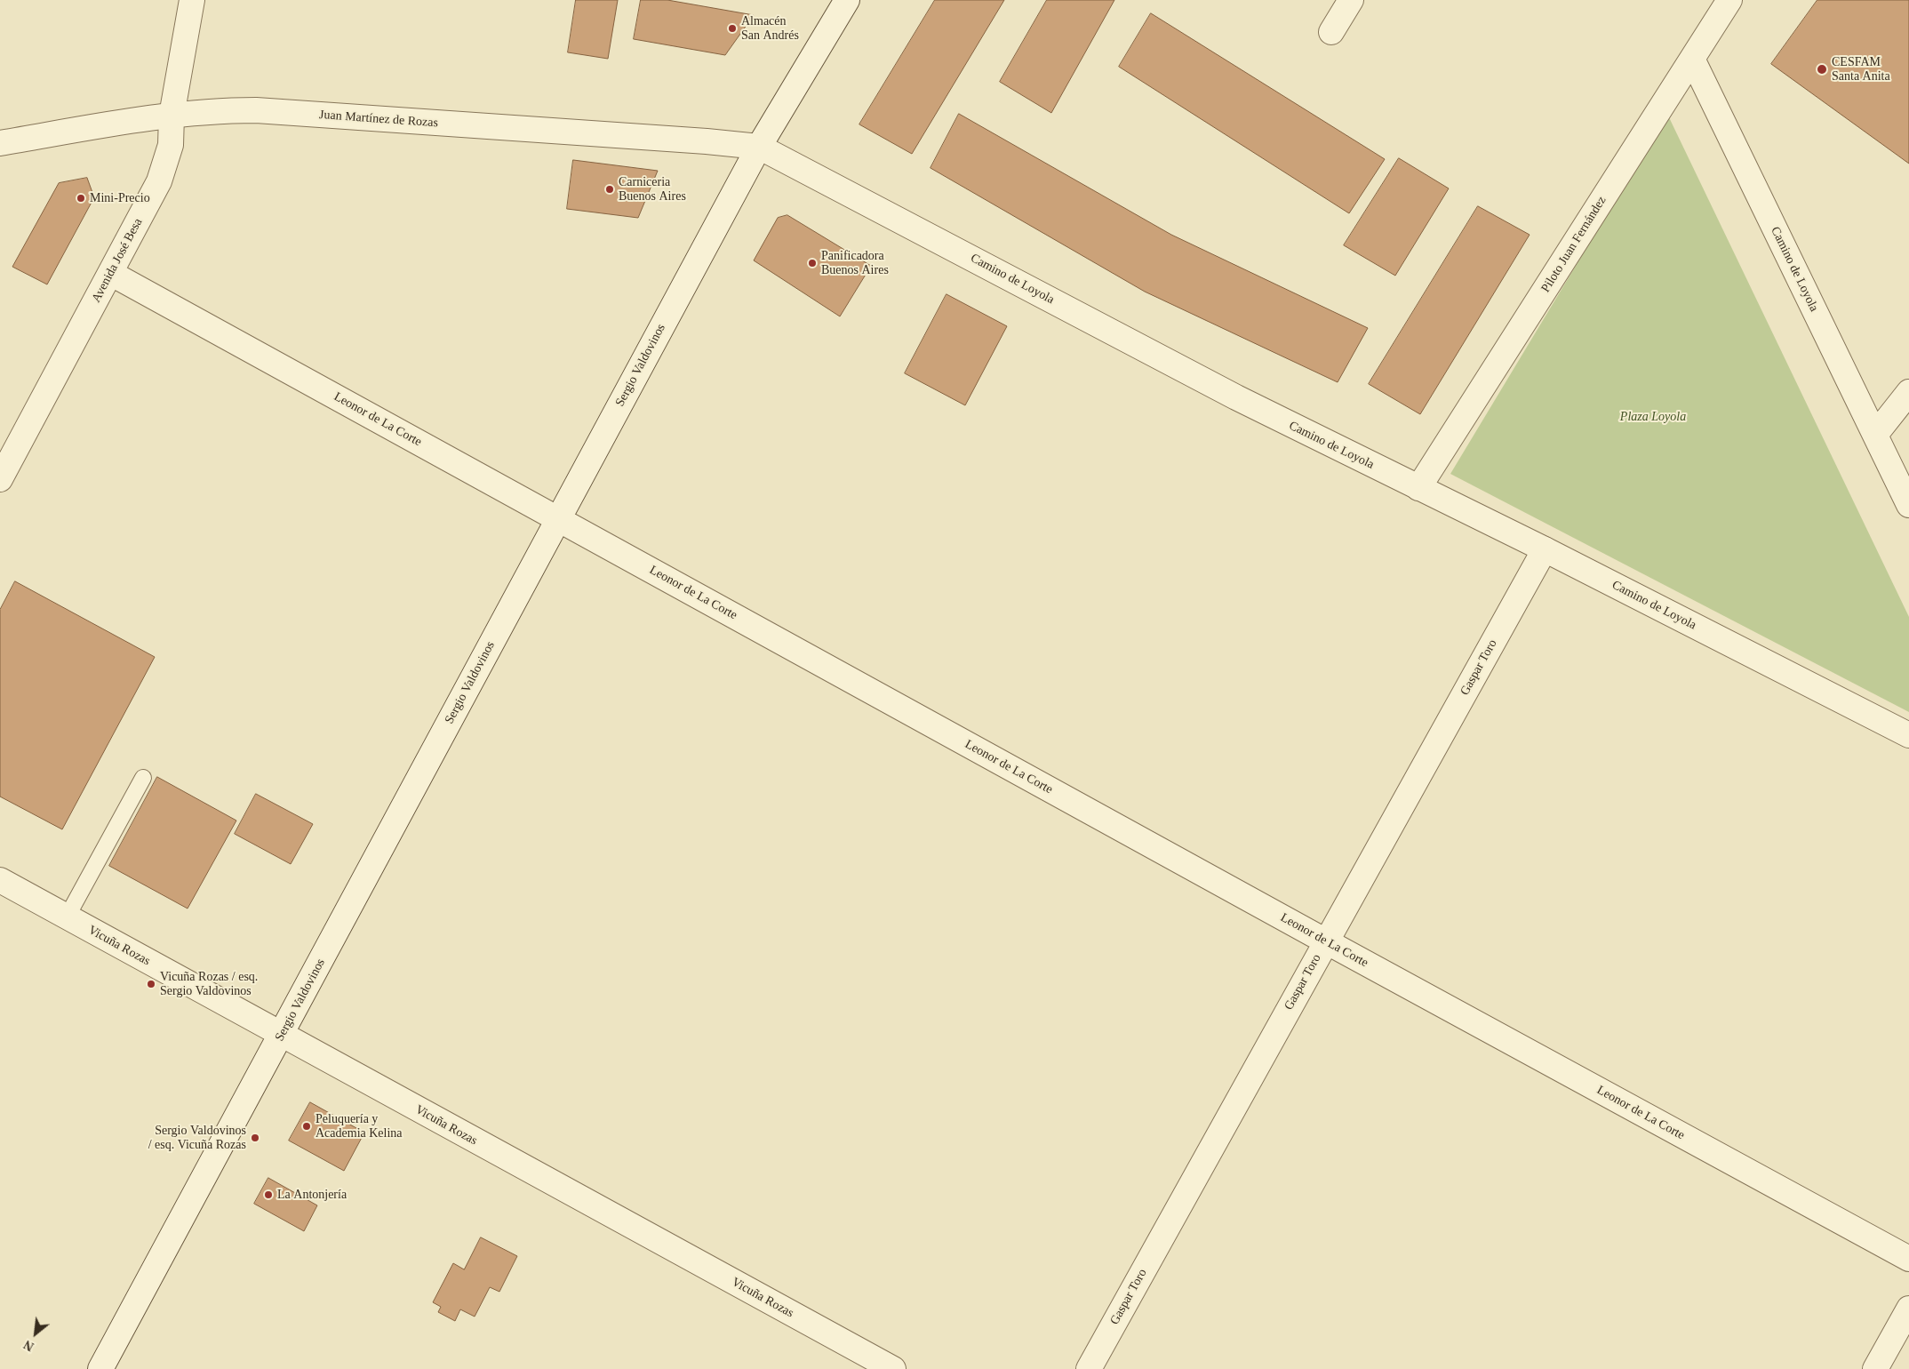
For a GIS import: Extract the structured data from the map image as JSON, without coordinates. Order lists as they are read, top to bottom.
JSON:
{
  "streets": {
    "street": [
      "Juan Martínez de Rozas",
      "Piloto Juan Fernández",
      "Avenida José Besa",
      "Camino de Loyola",
      "Sergio Valdovinos",
      "Leonor de La Corte",
      "Gaspar Toro",
      "Vicuña Rozas"
    ]
  },
  "crossings": [
    ["Juan Martínez de Rozas", "Avenida José Besa"],
    ["Juan Martínez de Rozas", "Camino de Loyola"],
    ["Juan Martínez de Rozas", "Sergio Valdovinos"],
    ["Piloto Juan Fernández", "Camino de Loyola"],
    ["Avenida José Besa", "Leonor de La Corte"],
    ["Camino de Loyola", "Sergio Valdovinos"],
    ["Camino de Loyola", "Gaspar Toro"],
    ["Sergio Valdovinos", "Leonor de La Corte"],
    ["Sergio Valdovinos", "Vicuña Rozas"],
    ["Leonor de La Corte", "Gaspar Toro"]
  ],
  "parks": ["Plaza Loyola"],
  "places": [
    "Almacén San Andrés",
    "CESFAM Santa Anita",
    "Carniceria Buenos Aires",
    "Mini-Precio",
    "Panificadora Buenos Aires",
    "Vicuña Rozas / esq. Sergio Valdovinos",
    "Peluquería y Academia Kelina",
    "Sergio Valdovinos / esq. Vicuña Rozas",
    "La Antonjería"
  ],
  "north": "bottom left"
}
